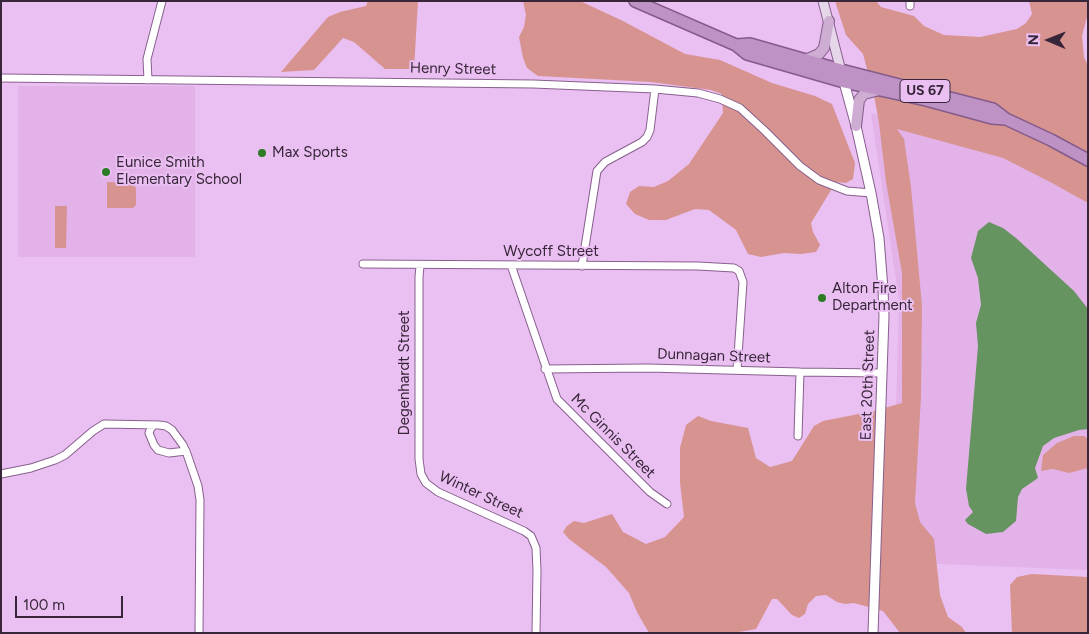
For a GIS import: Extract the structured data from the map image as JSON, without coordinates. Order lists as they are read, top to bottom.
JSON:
{
  "streets": {
    "highway": ["US 67"],
    "street": [
      "Henry Street",
      "Wycoff Street",
      "Dunnagan Street",
      "Degenhardt Street",
      "East 20th Street",
      "Mc Ginnis Street",
      "Winter Street"
    ]
  },
  "crossings": [
    ["Henry Street", "East 20th Street"],
    ["US 67", "East 20th Street"],
    ["Wycoff Street", "Dunnagan Street"],
    ["Wycoff Street", "Degenhardt Street"],
    ["Wycoff Street", "Mc Ginnis Street"],
    ["Dunnagan Street", "East 20th Street"],
    ["Dunnagan Street", "Mc Ginnis Street"],
    ["Degenhardt Street", "Winter Street"]
  ],
  "places": ["Max Sports", "Eunice Smith Elementary School", "Alton Fire Department"],
  "scale_bar": "100 m",
  "north": "left"
}
